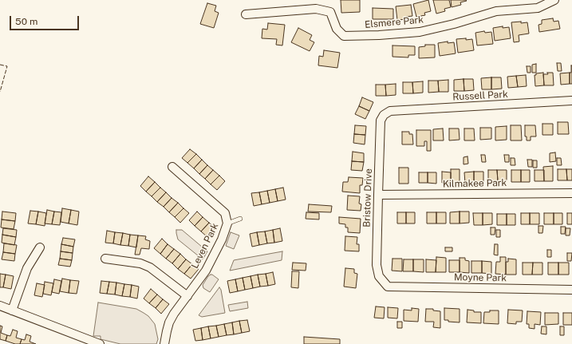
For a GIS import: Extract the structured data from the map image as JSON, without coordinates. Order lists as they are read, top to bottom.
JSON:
{
  "streets": {
    "street": [
      "Elsmere Park",
      "Russell Park",
      "Kilmakee Park",
      "Bristow Drive",
      "Leven Park",
      "Moyne Park"
    ]
  },
  "crossings": [
    ["Russell Park", "Bristow Drive"],
    ["Kilmakee Park", "Bristow Drive"],
    ["Bristow Drive", "Moyne Park"]
  ],
  "scale_bar": "50 m"
}
